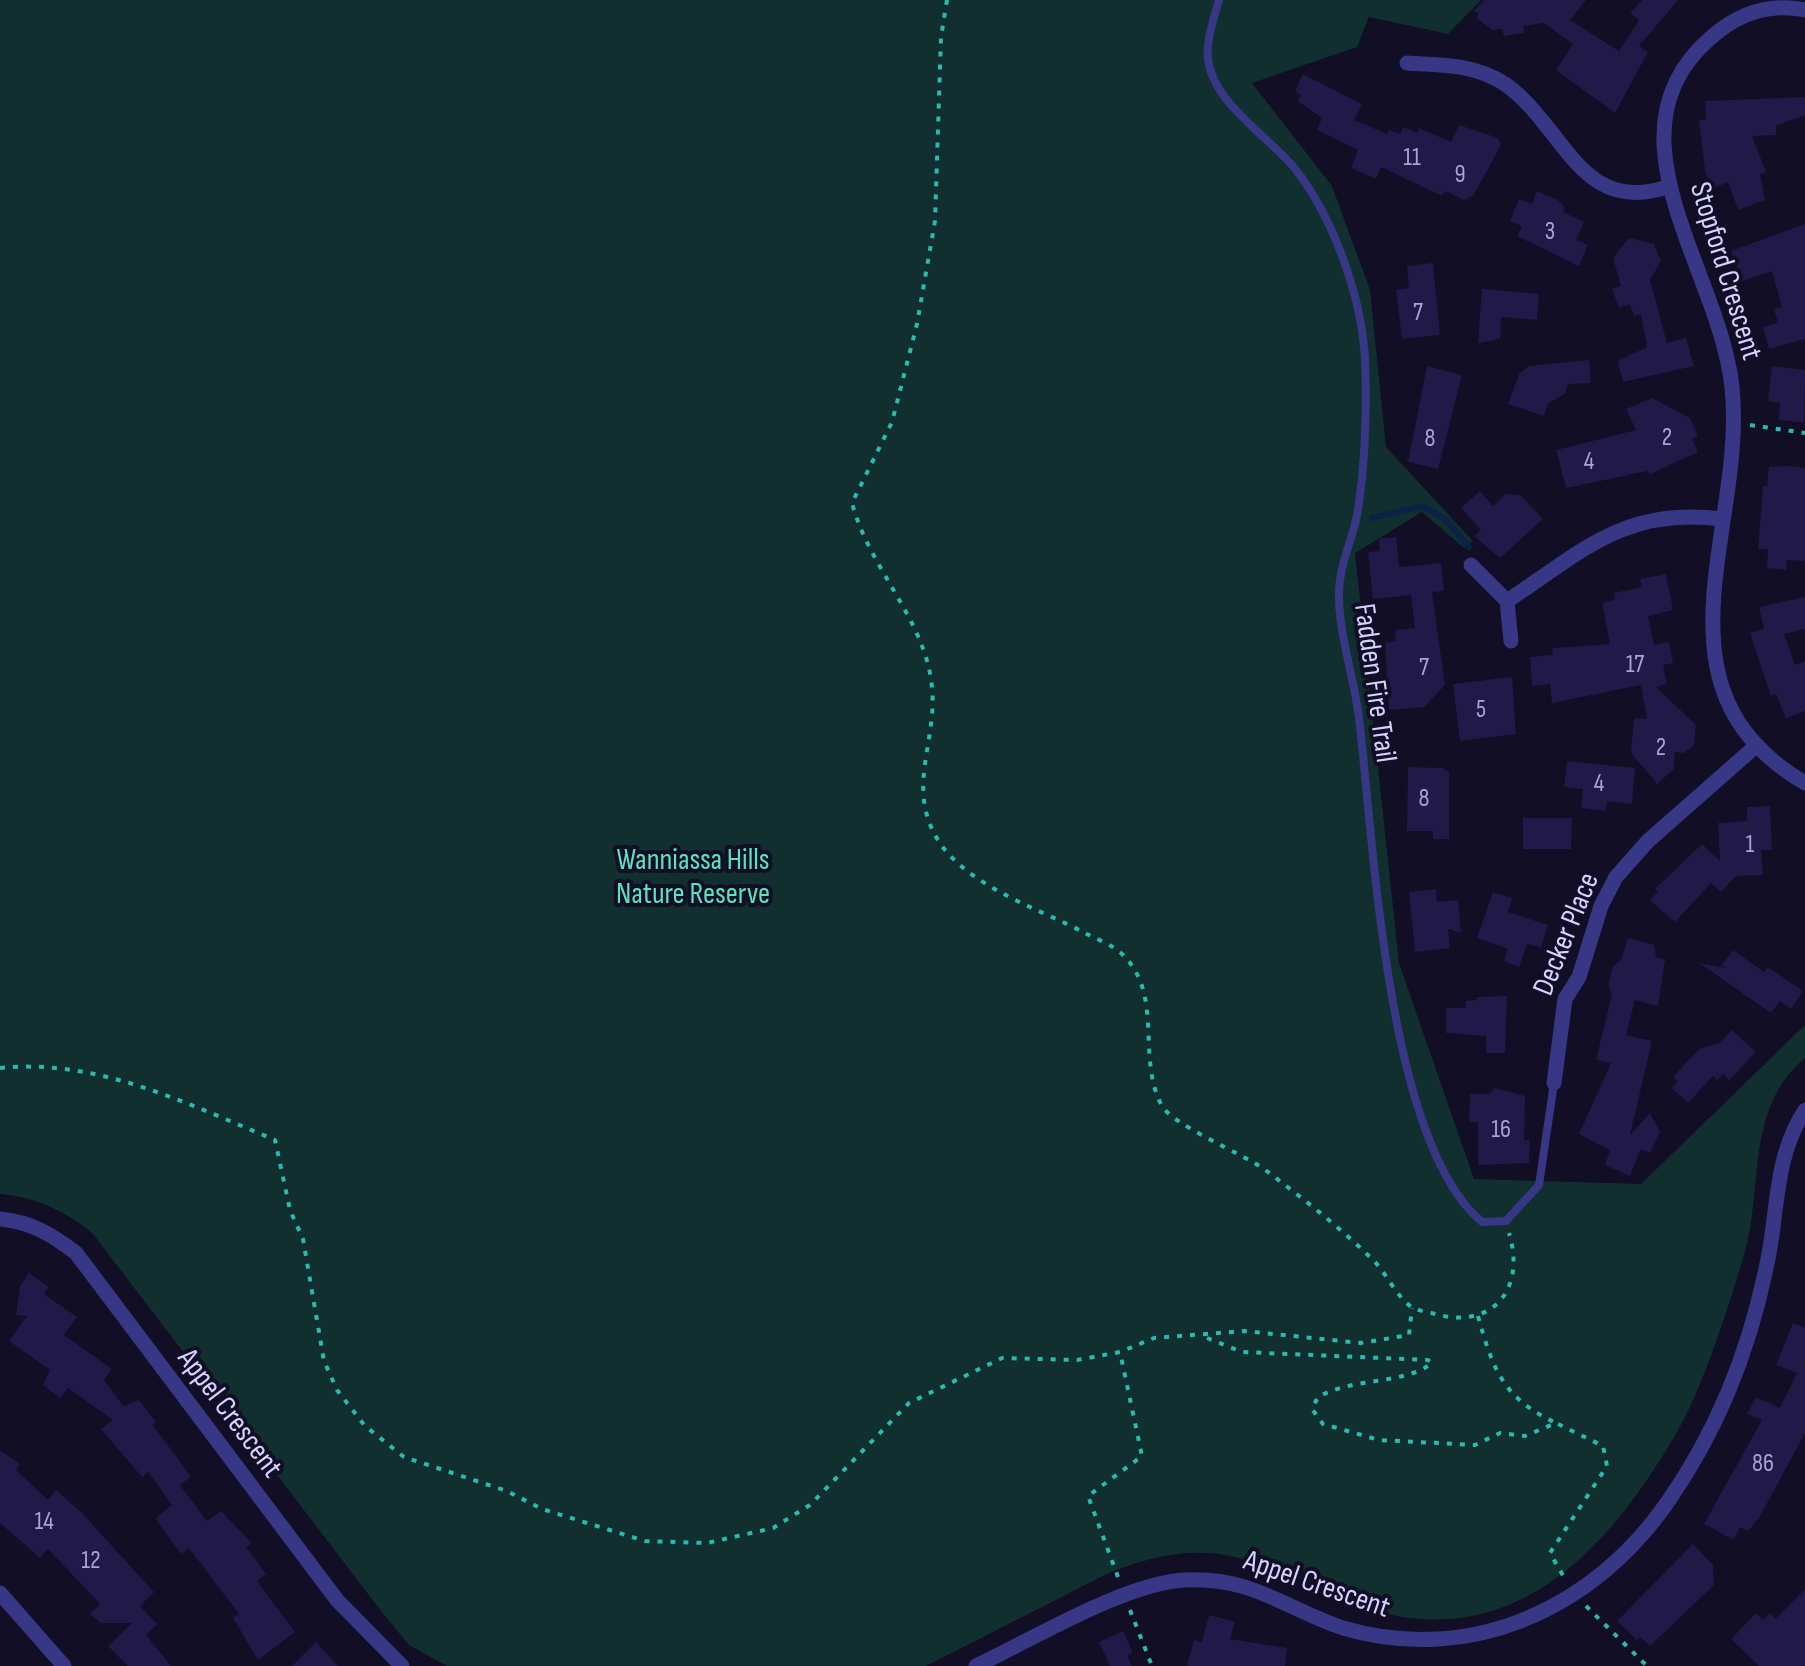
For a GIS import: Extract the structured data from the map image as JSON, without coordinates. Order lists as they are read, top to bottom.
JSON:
{
  "streets": {
    "street": ["Stopford Crescent", "Decker Place", "Appel Crescent"],
    "lane": ["Fadden Fire Trail"]
  },
  "crossings": [
    ["Stopford Crescent", "Decker Place"]
  ],
  "parks": ["Wanniassa Hills Nature Reserve"],
  "house_numbers": [
    "11",
    "9",
    "3",
    "7",
    "2",
    "8",
    "4",
    "17",
    "7",
    "5",
    "2",
    "4",
    "8",
    "1",
    "16",
    "86",
    "14",
    "12"
  ]
}
